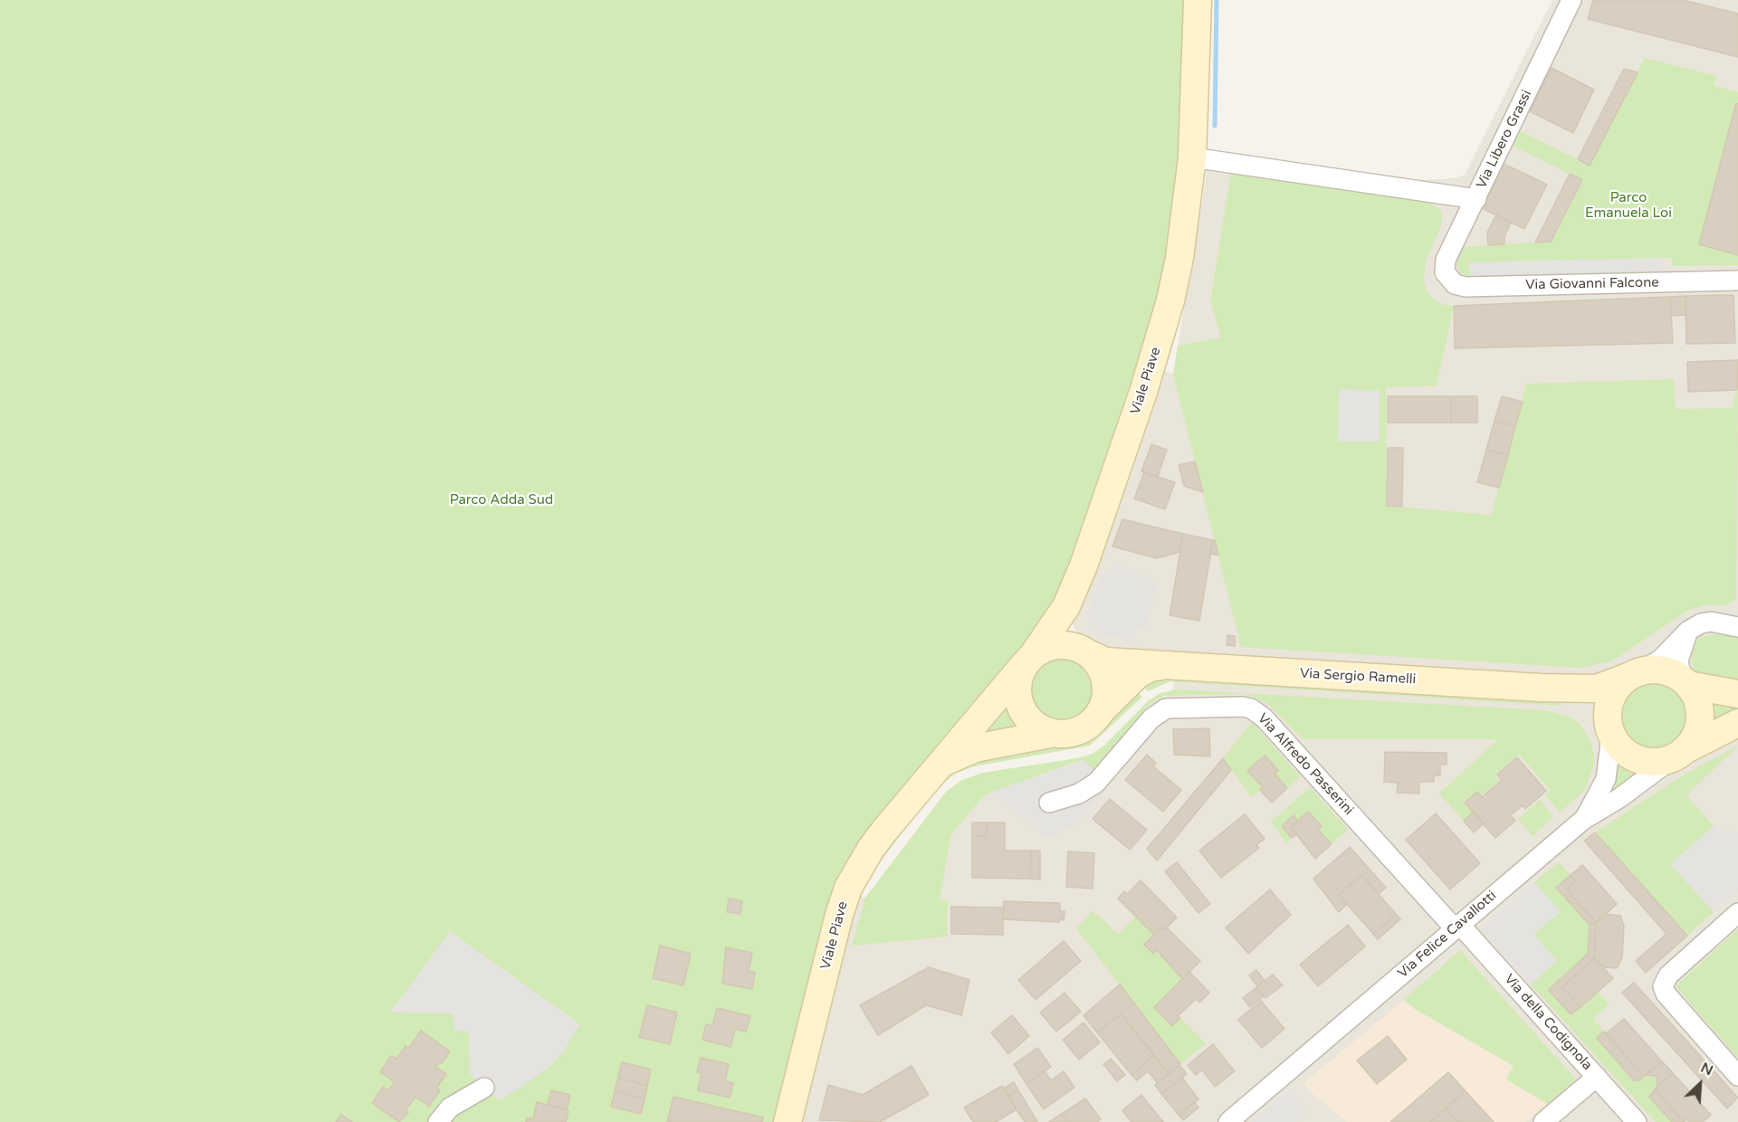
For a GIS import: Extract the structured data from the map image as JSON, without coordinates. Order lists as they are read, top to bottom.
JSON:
{
  "streets": {
    "street": [
      "Via Libero Grassi",
      "Via Giovanni Falcone",
      "Viale Piave",
      "Via Sergio Ramelli",
      "Via Alfredo Passerini",
      "Via Felice Cavallotti",
      "Via della Codignola"
    ]
  },
  "crossings": [
    ["Via Libero Grassi", "Via Giovanni Falcone"],
    ["Viale Piave", "Via Sergio Ramelli"],
    ["Via Sergio Ramelli", "Via Felice Cavallotti"],
    ["Via Alfredo Passerini", "Via Felice Cavallotti"],
    ["Via Alfredo Passerini", "Via della Codignola"],
    ["Via Felice Cavallotti", "Via della Codignola"]
  ],
  "parks": ["Parco Emanuela Loi", "Parco Adda Sud"],
  "north": "top right"
}
